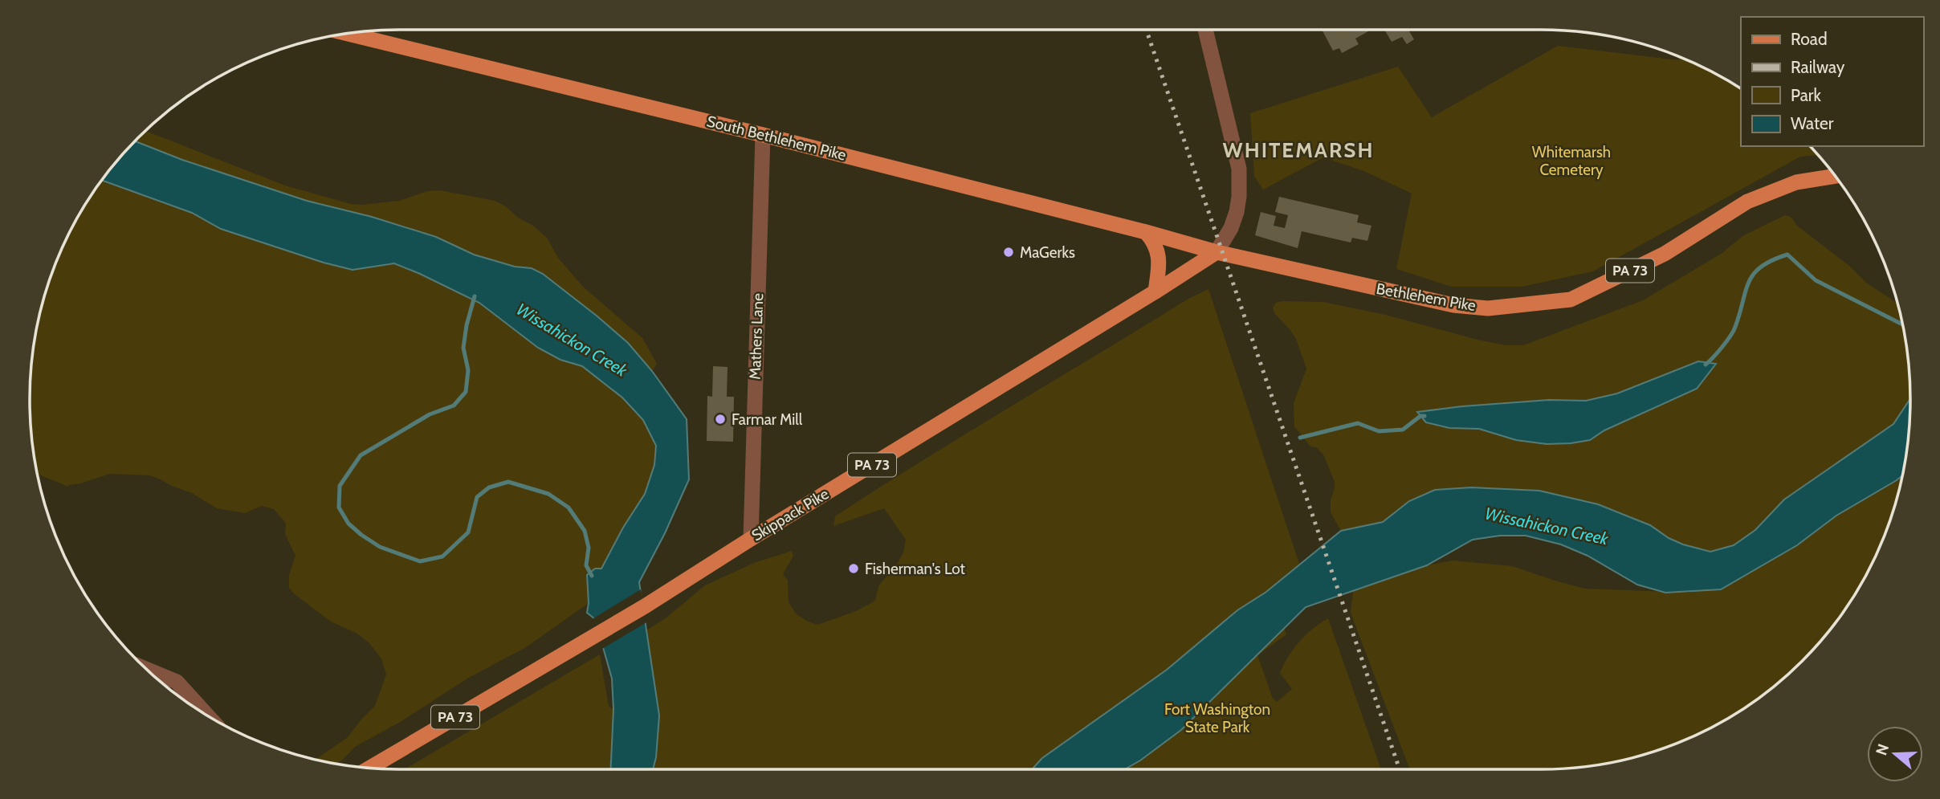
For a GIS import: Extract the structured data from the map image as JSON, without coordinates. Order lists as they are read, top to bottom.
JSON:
{
  "streets": {
    "main road": [
      "South Bethlehem Pike",
      "PA 73",
      "Bethlehem Pike",
      "Skippack Pike"
    ],
    "street": ["Mathers Lane"]
  },
  "crossings": [
    ["South Bethlehem Pike", "Bethlehem Pike"],
    ["South Bethlehem Pike", "Mathers Lane"],
    ["South Bethlehem Pike", "Skippack Pike"],
    ["Bethlehem Pike", "Skippack Pike"],
    ["Mathers Lane", "Skippack Pike"]
  ],
  "districts": ["WHITEMARSH"],
  "water": ["Wissahickon Creek"],
  "parks": ["Whitemarsh Cemetery", "Fort Washington State Park"],
  "places": ["MaGerks", "Farmar Mill", "Fisherman's Lot"],
  "legend": [
    "Road",
    "Railway",
    "Park",
    "Water"
  ],
  "north": "left"
}
